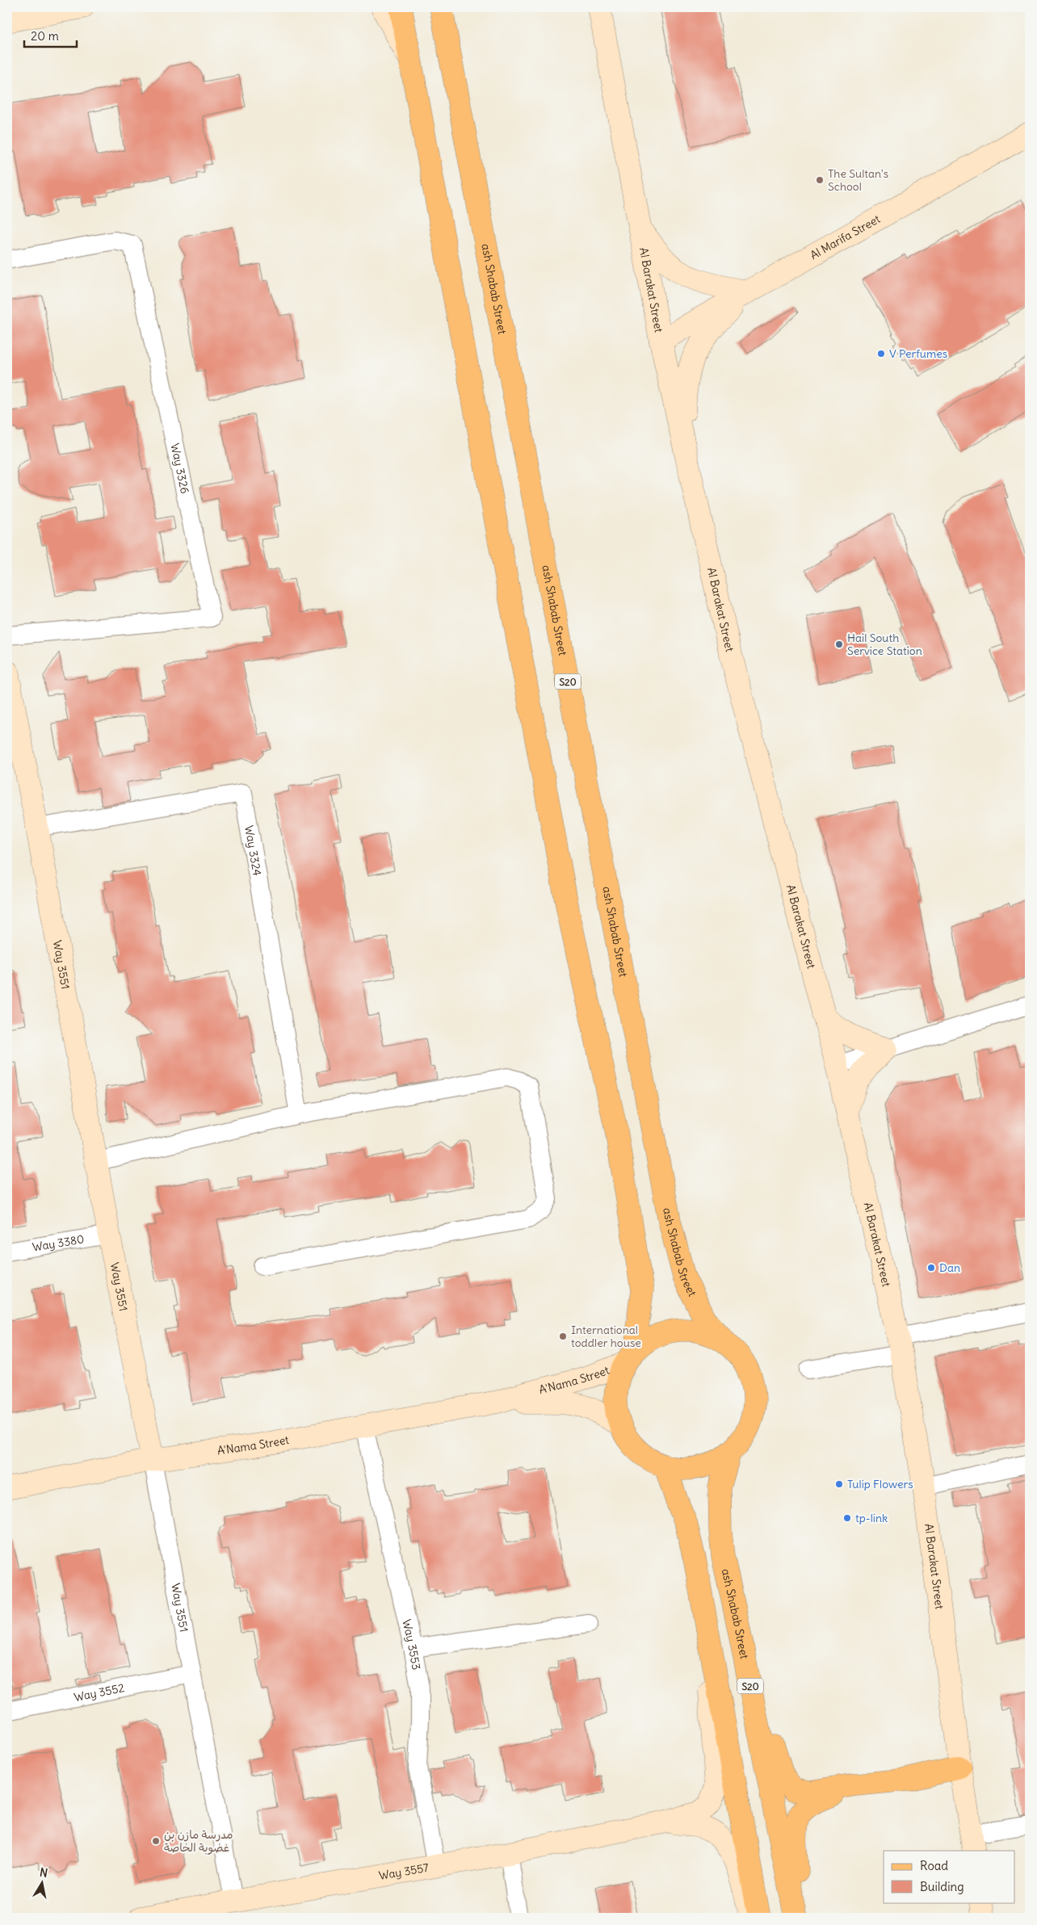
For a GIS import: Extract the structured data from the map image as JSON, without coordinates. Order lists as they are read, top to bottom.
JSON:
{
  "streets": {
    "main road": ["ash Shabab Street", "S20"],
    "street": [
      "Al Marifa Street",
      "Al Barakat Street",
      "Way 3326",
      "Way 3324",
      "Way 3551",
      "Way 3380",
      "A'Nama Street",
      "Way 3553",
      "Way 3552",
      "Way 3557"
    ]
  },
  "crossings": [
    ["Al Marifa Street", "Al Barakat Street"],
    ["ash Shabab Street", "S20"],
    ["ash Shabab Street", "A'Nama Street"],
    ["S20", "A'Nama Street"],
    ["Way 3324", "Way 3551"],
    ["Way 3551", "Way 3380"],
    ["Way 3551", "A'Nama Street"],
    ["Way 3551", "Way 3552"],
    ["Way 3551", "Way 3557"],
    ["A'Nama Street", "Way 3553"],
    ["Way 3553", "Way 3557"]
  ],
  "places": [
    "The Sultan's School",
    "V Perfumes",
    "Hail South Service Station",
    "Dan",
    "International toddler house",
    "Tulip Flowers",
    "tp-link",
    "مدرسة مازن بن غضوبة الخاصة"
  ],
  "legend": ["Road", "Building"],
  "scale_bar": "20 m",
  "north": "top"
}
